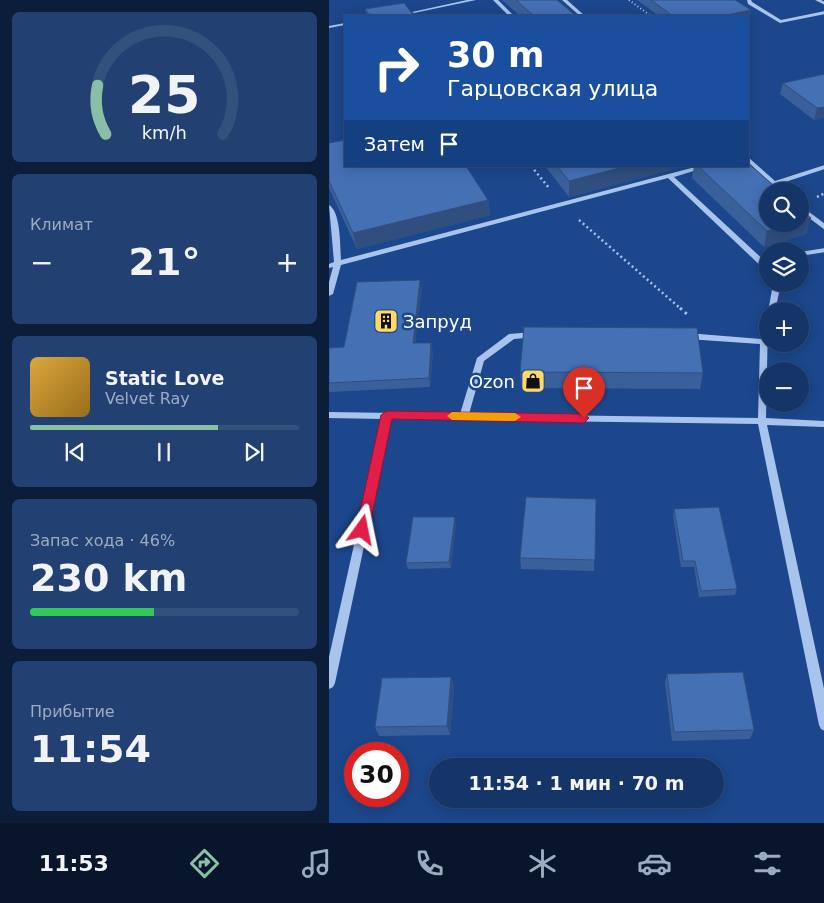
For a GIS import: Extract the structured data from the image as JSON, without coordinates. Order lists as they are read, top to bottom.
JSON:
{
  "places": {
    "building": ["Запруд"],
    "shop": ["Ozon"]
  },
  "page": {
    "turn": ["30 m", "Гарцовская улица"],
    "then": "Затем",
    "tile": [
      "Климат",
      ["Запас хода · 46%", "230 km"],
      ["Прибытие", "11:54"]
    ],
    "map_buttons": ["+", "−"],
    "heat": ["−", "21°", "+"],
    "song": ["Static Love", "Velvet Ray"],
    "limit": "30",
    "trip": "11:54 · 1 мин · 70 m",
    "tabs": "11:53",
    "gauge": ["25", "km/h"]
  }
}
